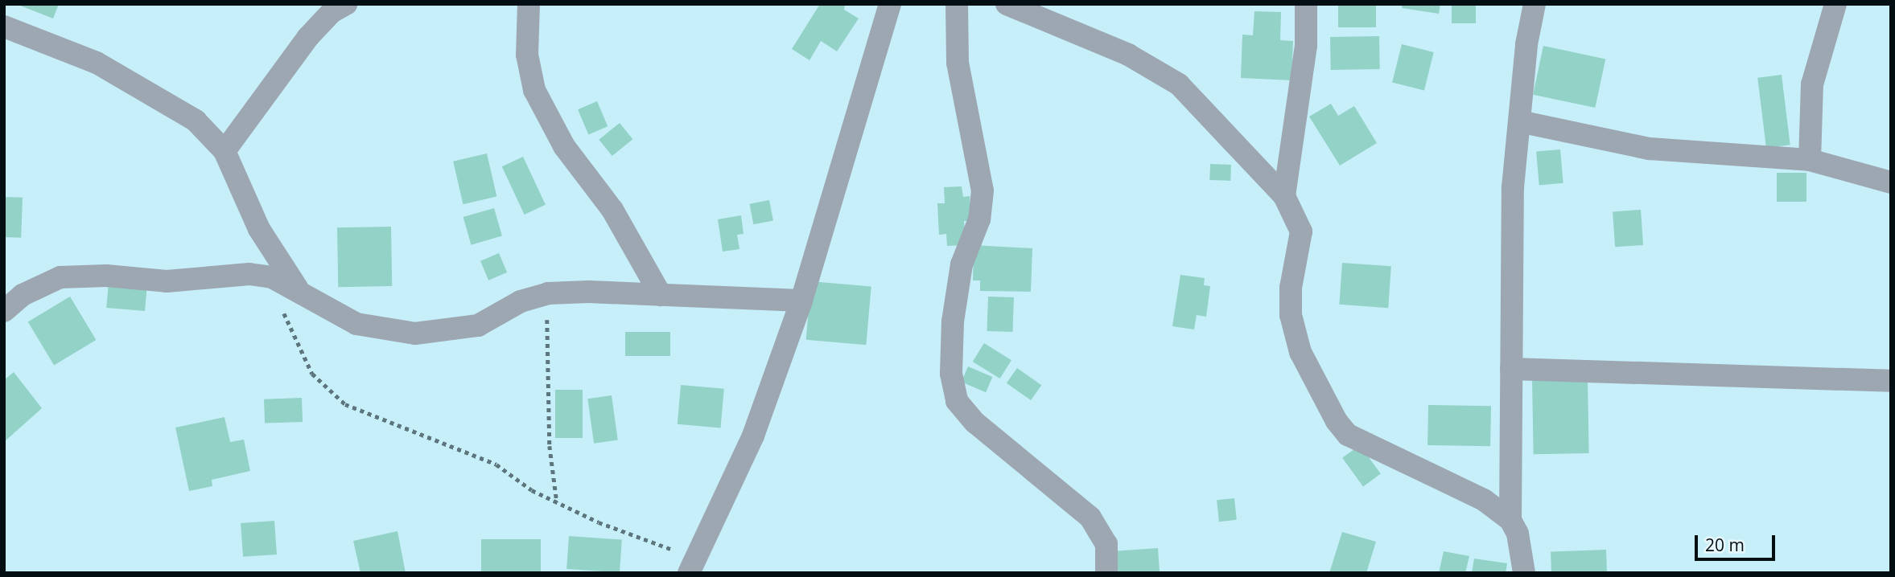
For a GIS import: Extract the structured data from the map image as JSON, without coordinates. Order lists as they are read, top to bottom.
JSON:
{
  "scale_bar": "20 m"
}
